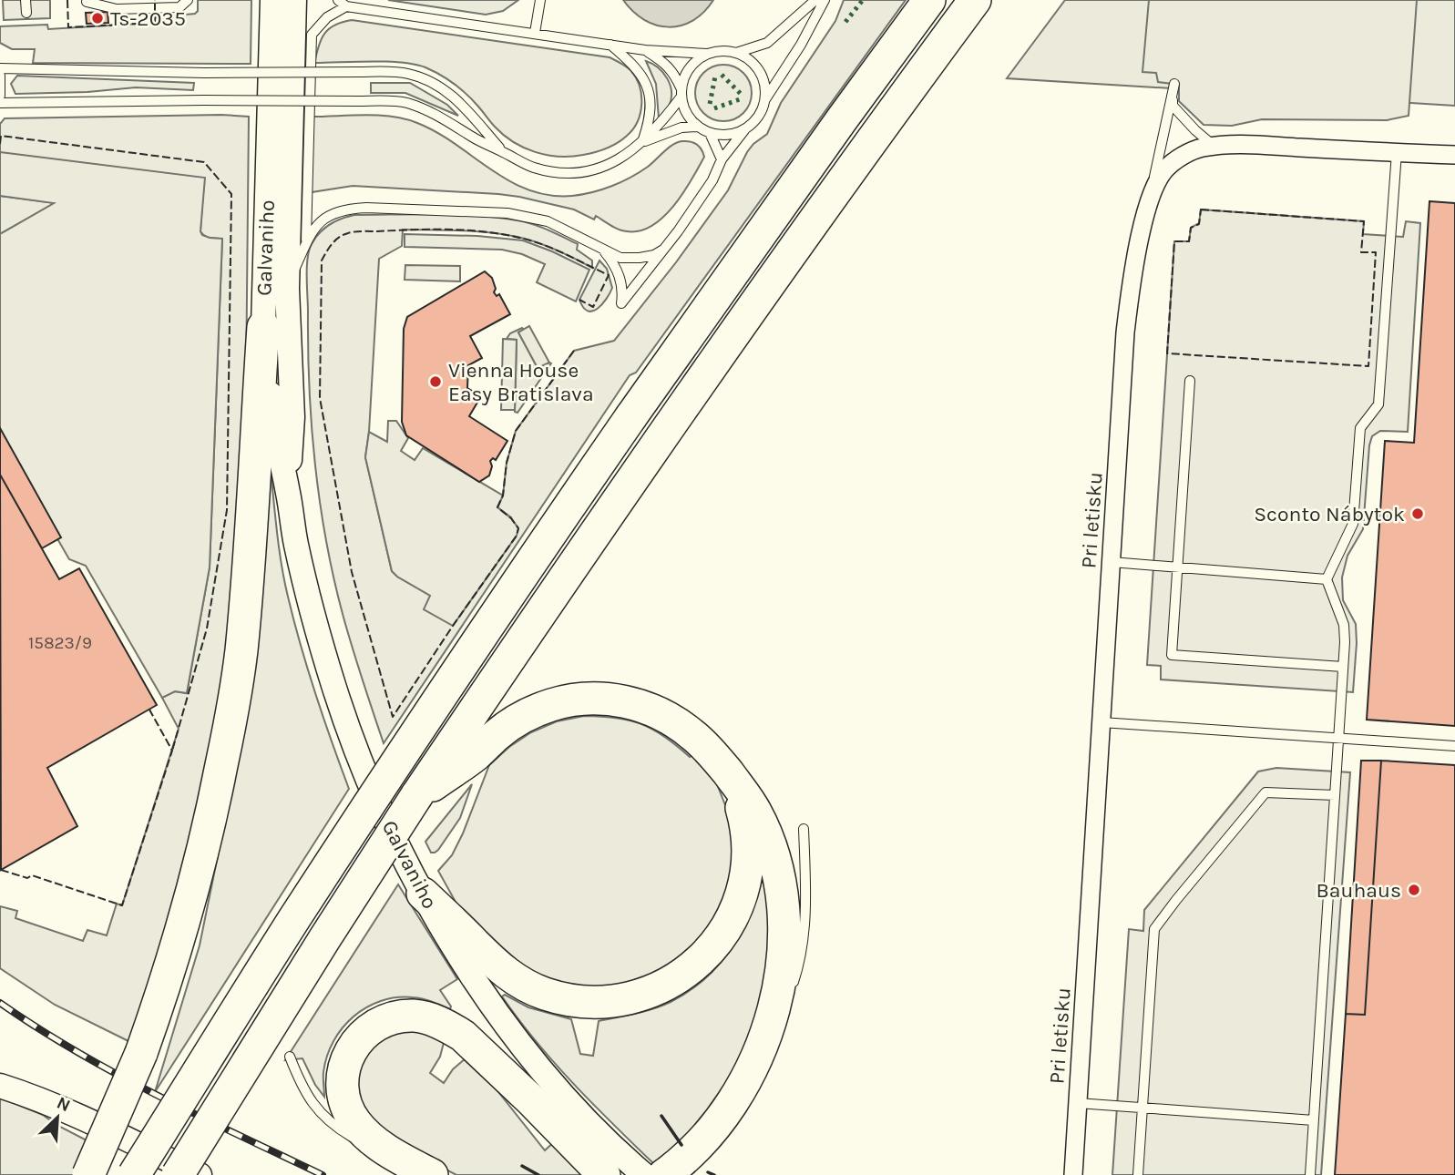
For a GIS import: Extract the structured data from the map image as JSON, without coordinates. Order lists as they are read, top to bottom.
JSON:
{
  "streets": {
    "main road": ["Galvaniho"],
    "street": ["Pri letisku"]
  },
  "places": [
    "Ts-2035",
    "Vienna House Easy Bratislava",
    "Sconto Nábytok",
    "Bauhaus"
  ],
  "house_numbers": ["15823/9"],
  "north": "top right"
}
